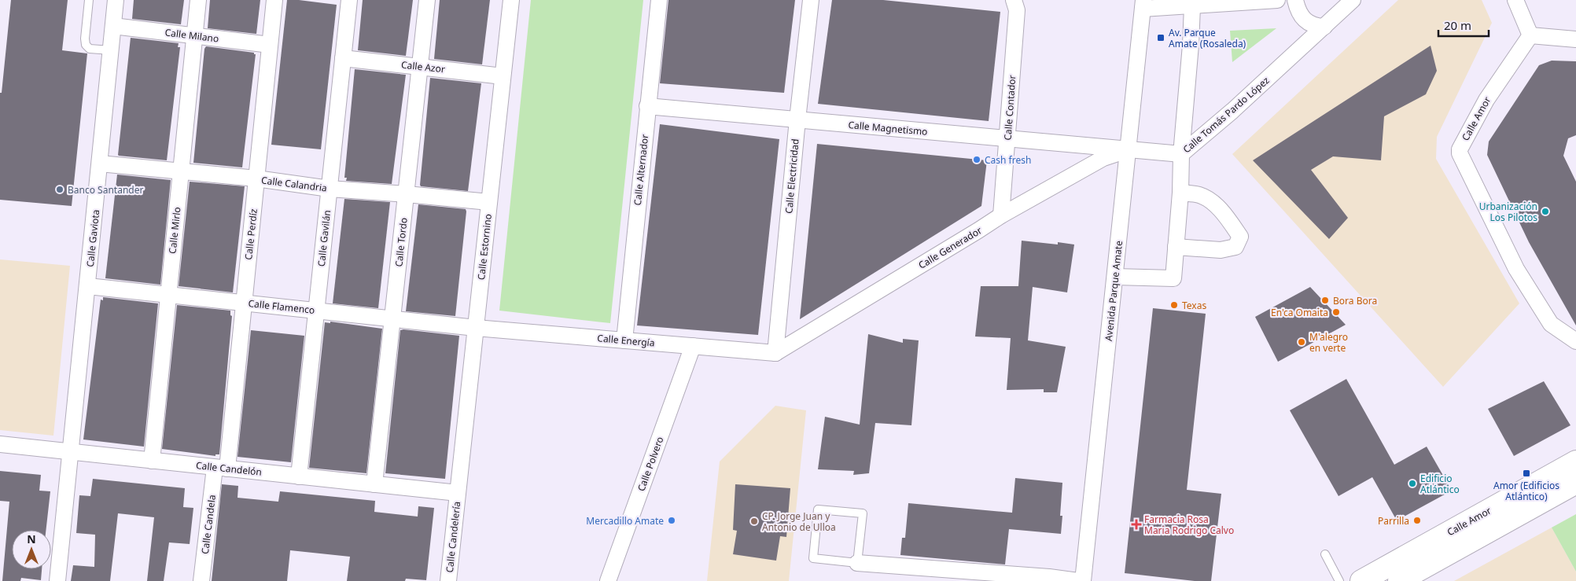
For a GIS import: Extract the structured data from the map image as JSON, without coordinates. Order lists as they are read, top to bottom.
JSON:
{
  "streets": {
    "main road": ["Calle Amor"],
    "street": [
      "Calle Milano",
      "Calle Azor",
      "Calle Contador",
      "Calle Tomás Pardo López",
      "Calle Magnetismo",
      "Calle Alternador",
      "Calle Electricidad",
      "Calle Calandria",
      "Calle Mirlo",
      "Calle Perdíz",
      "Calle Gaviota",
      "Calle Gavilán",
      "Calle Tordo",
      "Calle Estornino",
      "Calle Generador",
      "Avenida Parque Amate",
      "Calle Flamenco",
      "Calle Energía",
      "Calle Polvero",
      "Calle Candelón",
      "Calle Candela",
      "Calle Candelería"
    ]
  },
  "crossings": [
    ["Calle Milano", "Calle Mirlo"],
    ["Calle Milano", "Calle Perdíz"],
    ["Calle Milano", "Calle Gaviota"],
    ["Calle Azor", "Calle Gavilán"],
    ["Calle Azor", "Calle Tordo"],
    ["Calle Azor", "Calle Estornino"],
    ["Calle Contador", "Calle Magnetismo"],
    ["Calle Contador", "Calle Generador"],
    ["Calle Tomás Pardo López", "Calle Magnetismo"],
    ["Calle Tomás Pardo López", "Avenida Parque Amate"],
    ["Calle Magnetismo", "Calle Alternador"],
    ["Calle Magnetismo", "Calle Electricidad"],
    ["Calle Magnetismo", "Calle Generador"],
    ["Calle Magnetismo", "Avenida Parque Amate"],
    ["Calle Alternador", "Calle Energía"],
    ["Calle Electricidad", "Calle Generador"],
    ["Calle Electricidad", "Calle Energía"],
    ["Calle Calandria", "Calle Mirlo"],
    ["Calle Calandria", "Calle Perdíz"],
    ["Calle Calandria", "Calle Gaviota"],
    ["Calle Calandria", "Calle Gavilán"],
    ["Calle Calandria", "Calle Tordo"],
    ["Calle Calandria", "Calle Estornino"],
    ["Calle Mirlo", "Calle Flamenco"],
    ["Calle Mirlo", "Calle Candelón"],
    ["Calle Perdíz", "Calle Flamenco"],
    ["Calle Perdíz", "Calle Candelón"],
    ["Calle Perdíz", "Calle Candela"],
    ["Calle Gaviota", "Calle Flamenco"],
    ["Calle Gaviota", "Calle Candelón"],
    ["Calle Gavilán", "Calle Flamenco"],
    ["Calle Gavilán", "Calle Candelón"],
    ["Calle Tordo", "Calle Flamenco"],
    ["Calle Tordo", "Calle Candelón"],
    ["Calle Estornino", "Calle Flamenco"],
    ["Calle Estornino", "Calle Energía"],
    ["Calle Estornino", "Calle Candelón"],
    ["Calle Estornino", "Calle Candelería"],
    ["Calle Generador", "Avenida Parque Amate"],
    ["Calle Generador", "Calle Energía"],
    ["Calle Flamenco", "Calle Energía"],
    ["Calle Energía", "Calle Polvero"],
    ["Calle Candelón", "Calle Candela"],
    ["Calle Candelón", "Calle Candelería"]
  ],
  "places": {
    "transit": ["Av. Parque Amate (Rosaleda)", "Amor (Edificios Atlántico)"],
    "other": [
      "Cash fresh",
      "Banco Santander",
      "Urbanización Los Pilotos",
      "Bora Bora",
      "Texas",
      "En'ca Omaita",
      "M'alegro en verte",
      "Edificio Atlántico",
      "Mercadillo Amate",
      "Parrilla",
      "CP. Jorge Juan y Antonio de Ulloa"
    ],
    "health": ["Farmacia Rosa Maria Rodrigo Calvo"]
  },
  "scale_bar": "20 m",
  "north": "top"
}
